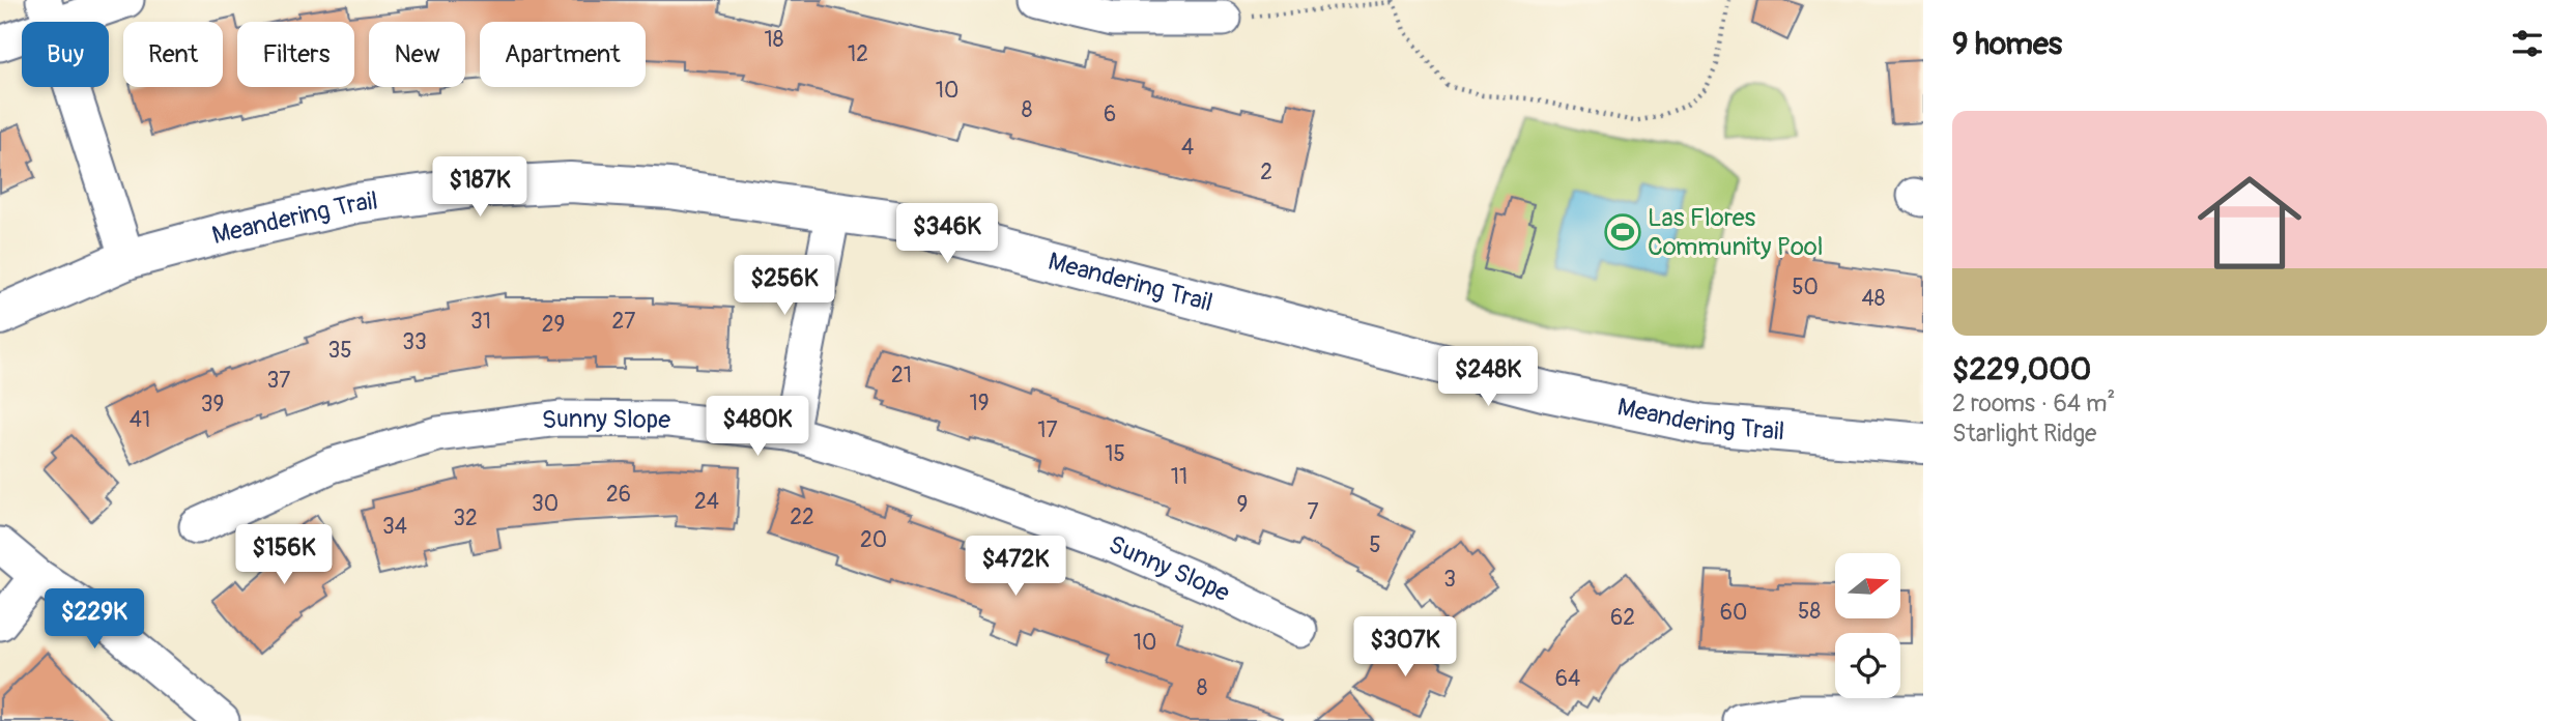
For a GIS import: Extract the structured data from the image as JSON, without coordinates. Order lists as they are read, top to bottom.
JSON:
{
  "streets": {
    "street": ["Meandering Trail", "Sunny Slope"]
  },
  "places": {
    "sports": ["Las Flores Community Pool"]
  },
  "house_numbers": [
    "18",
    "12",
    "10",
    "8",
    "6",
    "4",
    "2",
    "50",
    "48",
    "31",
    "27",
    "29",
    "33",
    "35",
    "21",
    "37",
    "19",
    "39",
    "41",
    "17",
    "15",
    "11",
    "26",
    "24",
    "30",
    "9",
    "7",
    "22",
    "32",
    "34",
    "20",
    "5",
    "3",
    "58",
    "60",
    "62",
    "10",
    "64",
    "8"
  ],
  "north": "right",
  "page": {
    "heading": "9 homes",
    "chip": [
      "Buy",
      "Rent",
      "Filters",
      "New",
      "Apartment"
    ],
    "list": [
      {
        "name": "$229,000",
        "note": "2 rooms · 64 m² · Starlight Ridge"
      }
    ],
    "price": [
      "$187K",
      "$346K",
      "$256K",
      "$248K",
      "$480K",
      "$156K",
      "$472K",
      "$229K",
      "$307K"
    ]
  }
}
